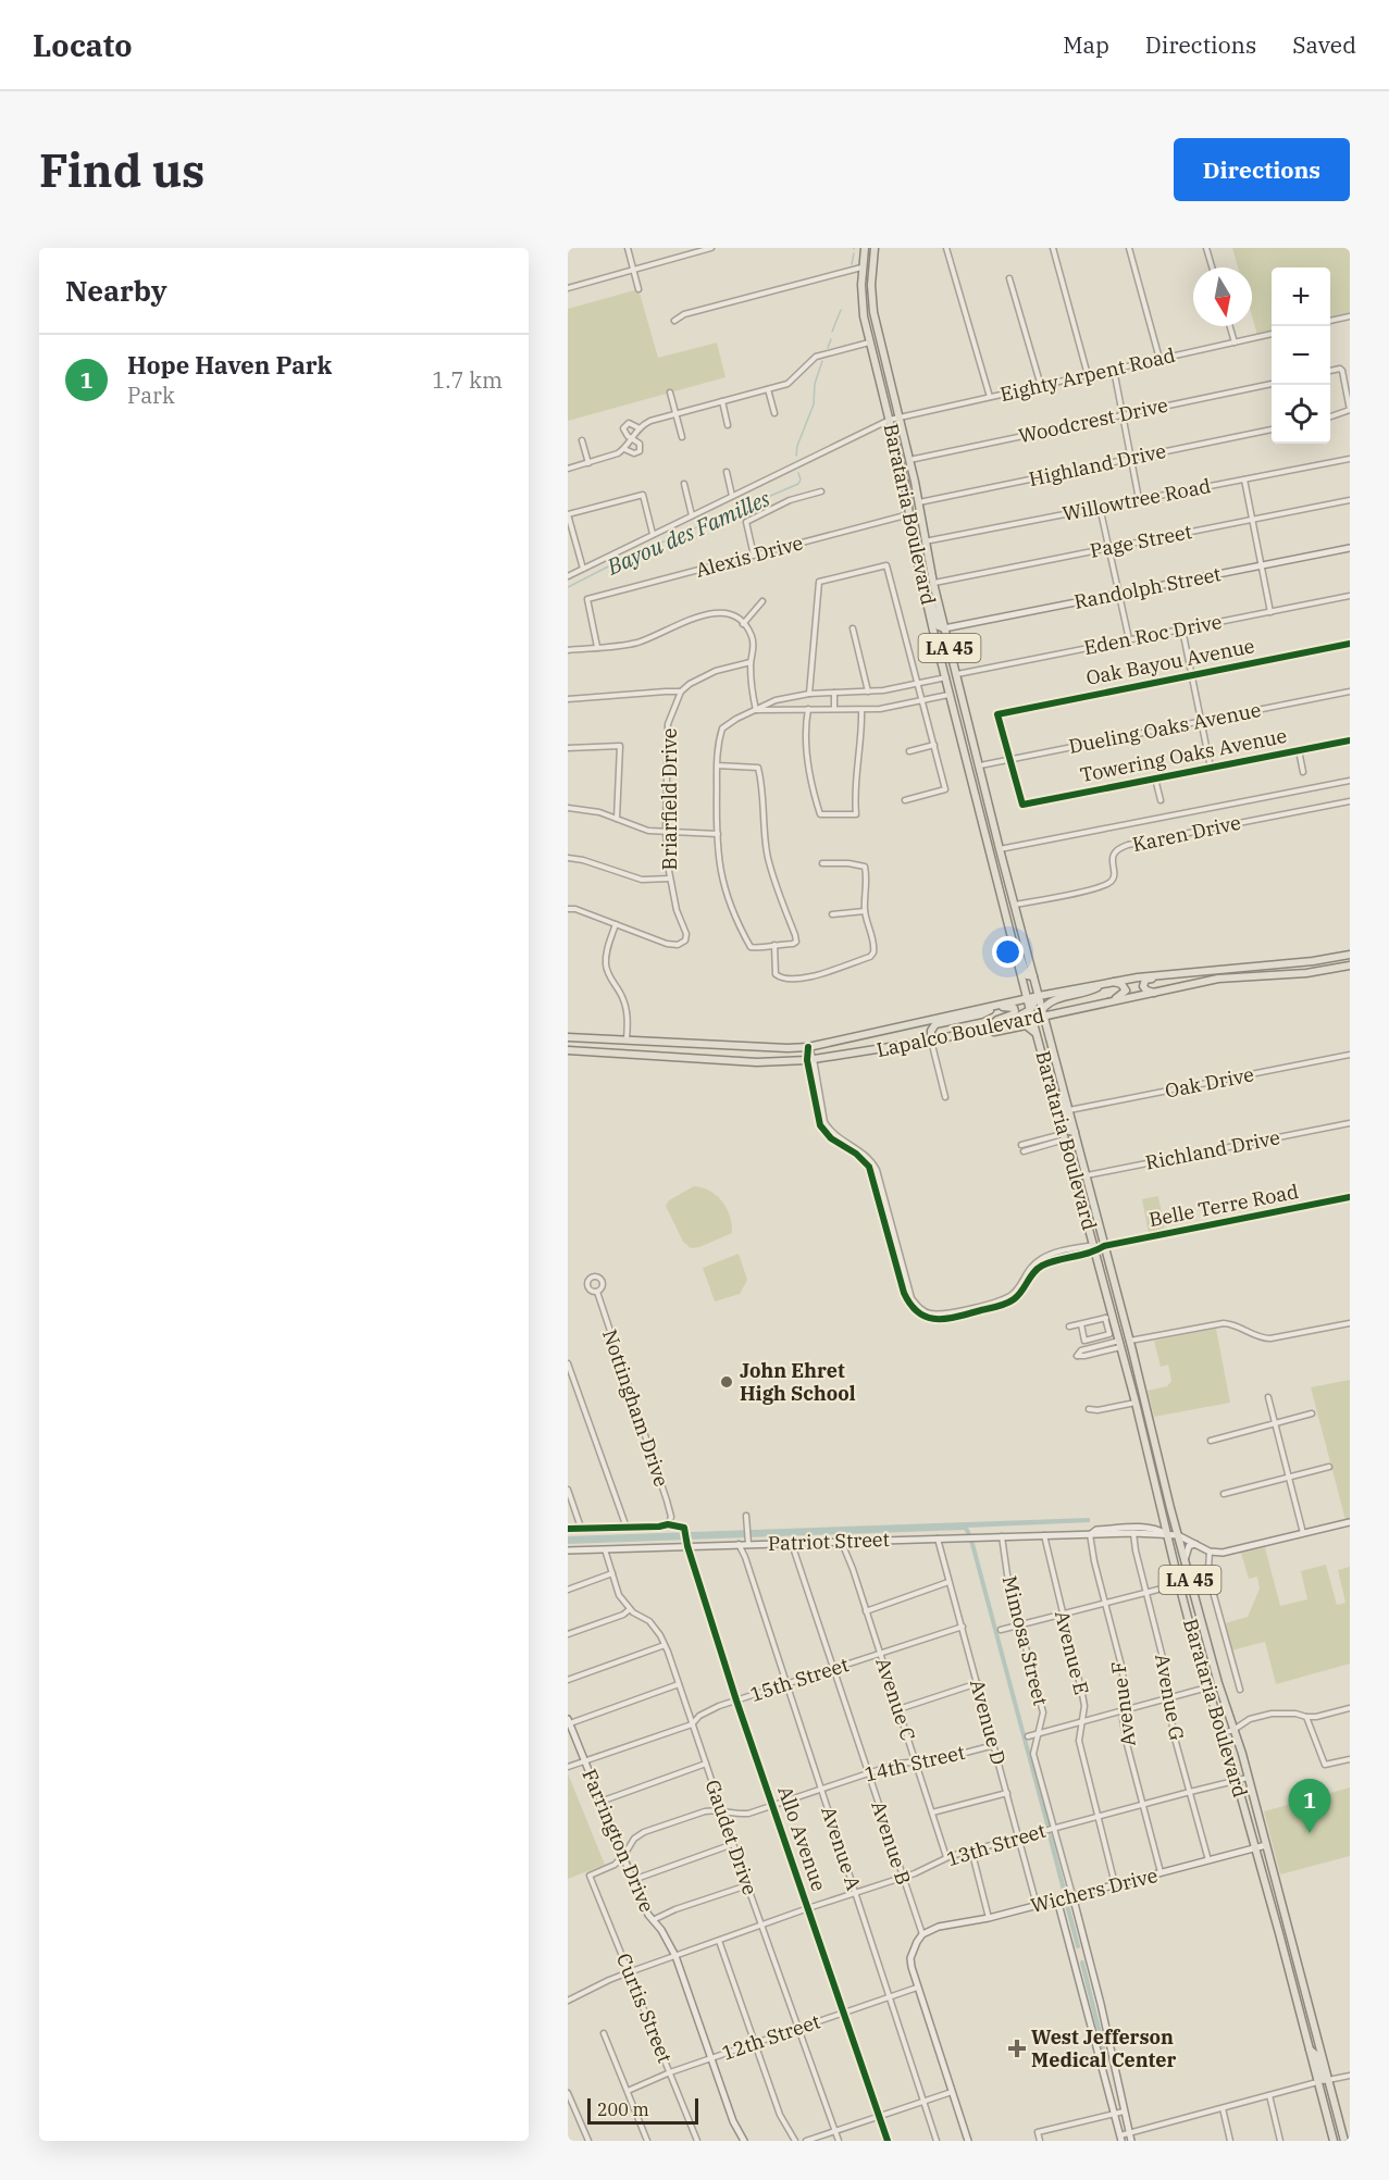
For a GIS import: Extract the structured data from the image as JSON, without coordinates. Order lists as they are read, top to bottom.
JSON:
{
  "streets": {
    "main road": ["Barataria Boulevard", "LA 45", "Lapalco Boulevard"],
    "street": [
      "Eighty Arpent Road",
      "Woodcrest Drive",
      "Highland Drive",
      "Willowtree Road",
      "Page Street",
      "Alexis Drive",
      "Randolph Street",
      "Eden Roc Drive",
      "Oak Bayou Avenue",
      "Dueling Oaks Avenue",
      "Towering Oaks Avenue",
      "Briarfield Drive",
      "Karen Drive",
      "Oak Drive",
      "Richland Drive",
      "Belle Terre Road",
      "Nottingham Drive",
      "Patriot Street",
      "Mimosa Street",
      "Avenue E",
      "15th Street",
      "Avenue G",
      "Avenue C",
      "Avenue F",
      "Avenue D",
      "14th Street",
      "Gaudet Drive",
      "Allo Avenue",
      "Farrington Drive",
      "Avenue B",
      "13th Street",
      "Avenue A",
      "Wichers Drive",
      "Curtis Street",
      "12th Street"
    ]
  },
  "crossings": [
    ["Eighty Arpent Road", "Barataria Boulevard"],
    ["Woodcrest Drive", "Barataria Boulevard"],
    ["Highland Drive", "Barataria Boulevard"],
    ["Willowtree Road", "Barataria Boulevard"],
    ["Barataria Boulevard", "Page Street"],
    ["Barataria Boulevard", "Alexis Drive"],
    ["Barataria Boulevard", "Randolph Street"],
    ["Barataria Boulevard", "Eden Roc Drive"],
    ["Barataria Boulevard", "Dueling Oaks Avenue"],
    ["Barataria Boulevard", "Karen Drive"],
    ["Barataria Boulevard", "Lapalco Boulevard"],
    ["Barataria Boulevard", "Oak Drive"],
    ["Barataria Boulevard", "Richland Drive"],
    ["Barataria Boulevard", "Belle Terre Road"],
    ["Barataria Boulevard", "Patriot Street"],
    ["Barataria Boulevard", "13th Street"],
    ["Barataria Boulevard", "Wichers Drive"],
    ["Oak Bayou Avenue", "Dueling Oaks Avenue"],
    ["Oak Bayou Avenue", "Towering Oaks Avenue"],
    ["Dueling Oaks Avenue", "Towering Oaks Avenue"],
    ["Nottingham Drive", "Allo Avenue"],
    ["Patriot Street", "Mimosa Street"],
    ["Patriot Street", "Avenue E"],
    ["Patriot Street", "Avenue G"],
    ["Patriot Street", "Avenue C"],
    ["Patriot Street", "Avenue F"],
    ["Patriot Street", "Avenue D"],
    ["Patriot Street", "Gaudet Drive"],
    ["Patriot Street", "Allo Avenue"],
    ["Patriot Street", "Avenue B"],
    ["Patriot Street", "Avenue A"],
    ["Mimosa Street", "13th Street"],
    ["Mimosa Street", "Wichers Drive"],
    ["Avenue E", "13th Street"],
    ["Avenue E", "Wichers Drive"],
    ["15th Street", "Avenue C"],
    ["15th Street", "Avenue D"],
    ["15th Street", "Gaudet Drive"],
    ["15th Street", "Allo Avenue"],
    ["15th Street", "Farrington Drive"],
    ["15th Street", "Avenue B"],
    ["15th Street", "Avenue A"],
    ["Avenue G", "13th Street"],
    ["Avenue G", "Wichers Drive"],
    ["Avenue C", "14th Street"],
    ["Avenue C", "13th Street"],
    ["Avenue F", "13th Street"],
    ["Avenue F", "Wichers Drive"],
    ["Avenue D", "14th Street"],
    ["Avenue D", "13th Street"],
    ["Avenue D", "Wichers Drive"],
    ["14th Street", "Gaudet Drive"],
    ["14th Street", "Allo Avenue"],
    ["14th Street", "Farrington Drive"],
    ["14th Street", "Avenue B"],
    ["14th Street", "Avenue A"],
    ["14th Street", "Curtis Street"],
    ["Gaudet Drive", "13th Street"],
    ["Gaudet Drive", "12th Street"],
    ["Allo Avenue", "13th Street"],
    ["Allo Avenue", "12th Street"],
    ["Farrington Drive", "13th Street"],
    ["Farrington Drive", "12th Street"],
    ["Avenue B", "13th Street"],
    ["Avenue B", "Wichers Drive"],
    ["13th Street", "Avenue A"],
    ["13th Street", "Curtis Street"],
    ["Avenue A", "12th Street"],
    ["Curtis Street", "12th Street"]
  ],
  "water": ["Bayou des Familles"],
  "places": {
    "other": ["John Ehret High School"],
    "health": ["West Jefferson Medical Center"]
  },
  "scale_bar": "200 m",
  "north": "bottom",
  "page": {
    "header": "Locato",
    "nav": ["Map", "Directions", "Saved"],
    "buttons": "Directions",
    "title": "Find us",
    "heading": "Nearby",
    "map_buttons": ["+", "−"],
    "list": [
      {
        "mark": "1",
        "name": "Hope Haven Park",
        "note": "Park",
        "value": "1.7 km"
      }
    ],
    "pins": "1",
    "scale": "200 m"
  }
}
